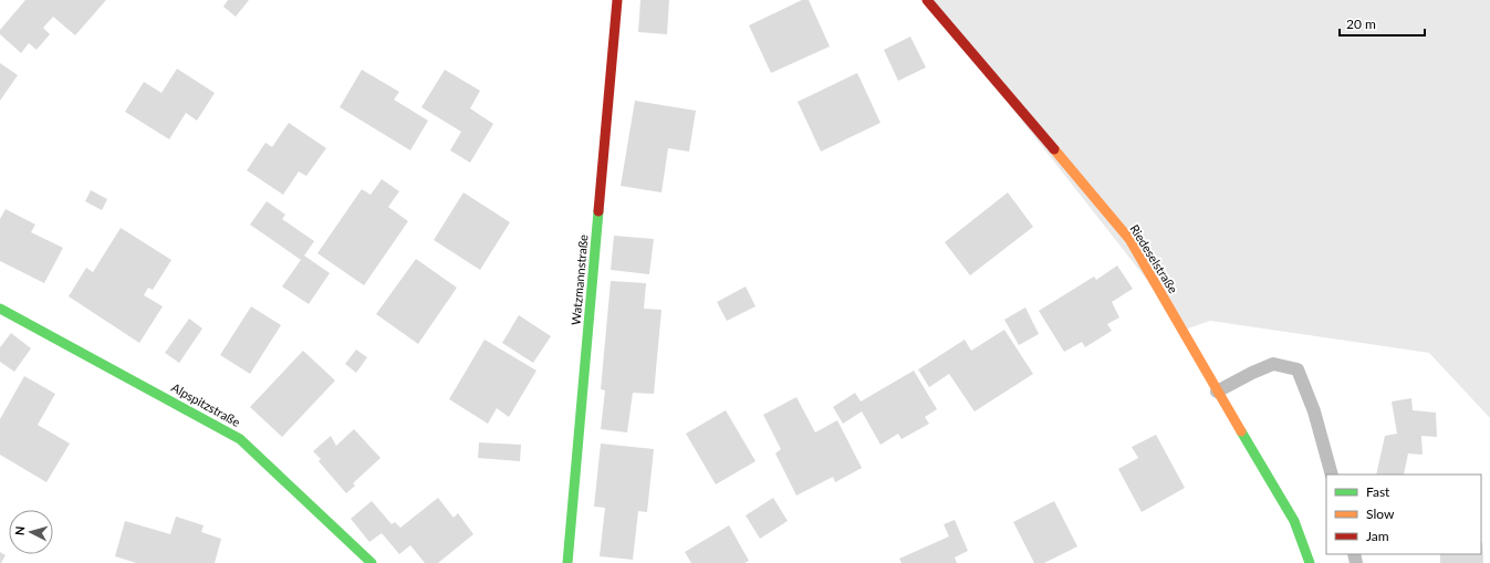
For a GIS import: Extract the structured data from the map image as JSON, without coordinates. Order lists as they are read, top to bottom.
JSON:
{
  "streets": {
    "street": ["Riedeselstraße", "Watzmannstraße", "Alpspitzstraße"]
  },
  "legend": ["Fast", "Slow", "Jam"],
  "scale_bar": "20 m",
  "north": "left"
}
